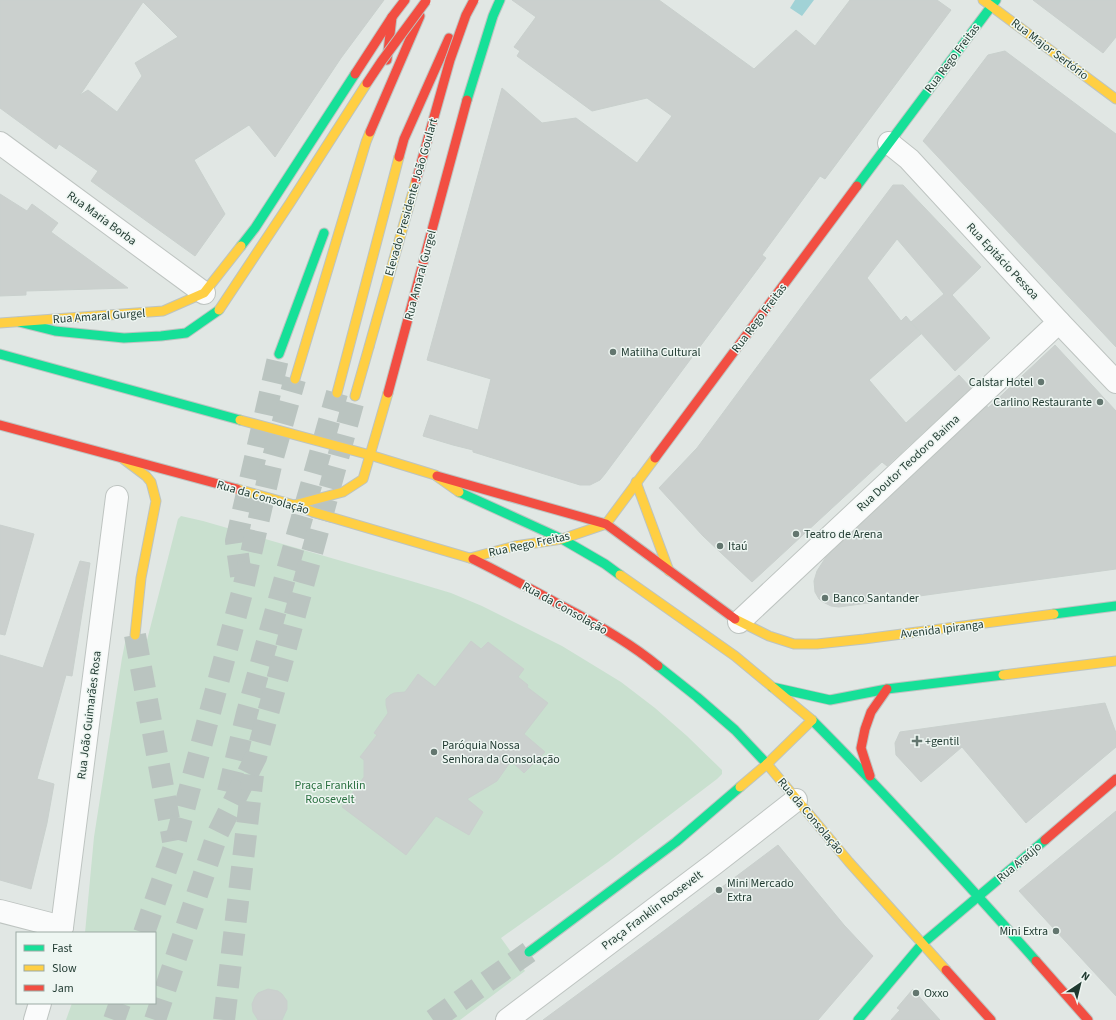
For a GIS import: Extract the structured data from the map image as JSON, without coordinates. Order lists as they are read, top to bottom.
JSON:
{
  "streets": {
    "main road": [
      "Rua Major Sertório",
      "Rua Rego Freitas",
      "Elevado Presidente João Goulart",
      "Rua Amaral Gurgel",
      "Rua da Consolação",
      "Avenida Ipiranga",
      "Rua Araújo"
    ],
    "street": [
      "Rua Maria Borba",
      "Rua Epitácio Pessoa",
      "Rua Doutor Teodoro Baima",
      "Rua João Guimarães Rosa",
      "Praça Franklin Roosevelt"
    ]
  },
  "crossings": [
    ["Rua Major Sertório", "Rua Rego Freitas"],
    ["Rua Rego Freitas", "Rua Epitácio Pessoa"],
    ["Rua Rego Freitas", "Rua da Consolação"],
    ["Rua Maria Borba", "Rua Amaral Gurgel"],
    ["Rua Epitácio Pessoa", "Rua Doutor Teodoro Baima"],
    ["Rua Amaral Gurgel", "Rua da Consolação"],
    ["Rua Doutor Teodoro Baima", "Avenida Ipiranga"],
    ["Rua da Consolação", "Rua Araújo"],
    ["Rua da Consolação", "Praça Franklin Roosevelt"]
  ],
  "parks": ["Praça Franklin Roosevelt"],
  "places": {
    "other": [
      "Matilha Cultural",
      "Calstar Hotel",
      "Carlino Restaurante",
      "Teatro de Arena",
      "Itaú",
      "Banco Santander",
      "Paróquia Nossa Senhora da Consolação",
      "Mini Mercado Extra",
      "Mini Extra",
      "Oxxo"
    ],
    "health": ["+gentil"]
  },
  "legend": ["Fast", "Slow", "Jam"],
  "north": "top right"
}
